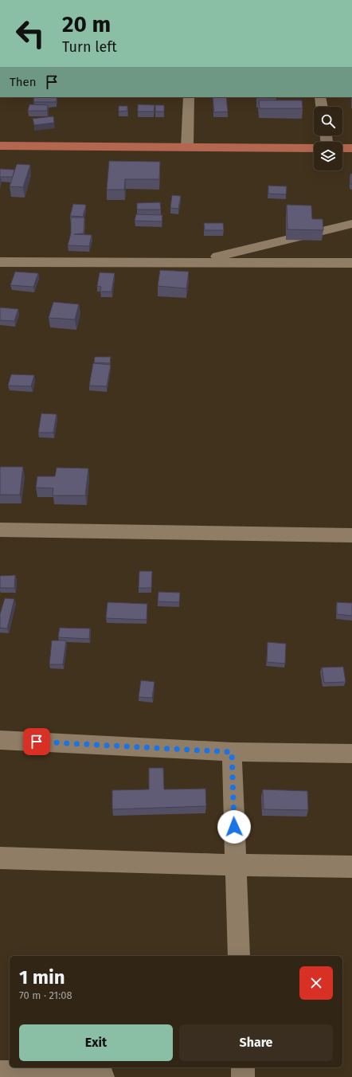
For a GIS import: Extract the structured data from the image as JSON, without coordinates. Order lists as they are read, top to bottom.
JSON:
{
  "page": {
    "turn": ["20 m", "Turn left"],
    "then": "Then",
    "heading": ["1 min", "70 m · 21:08"],
    "buttons": ["Exit", "Share"]
  }
}
